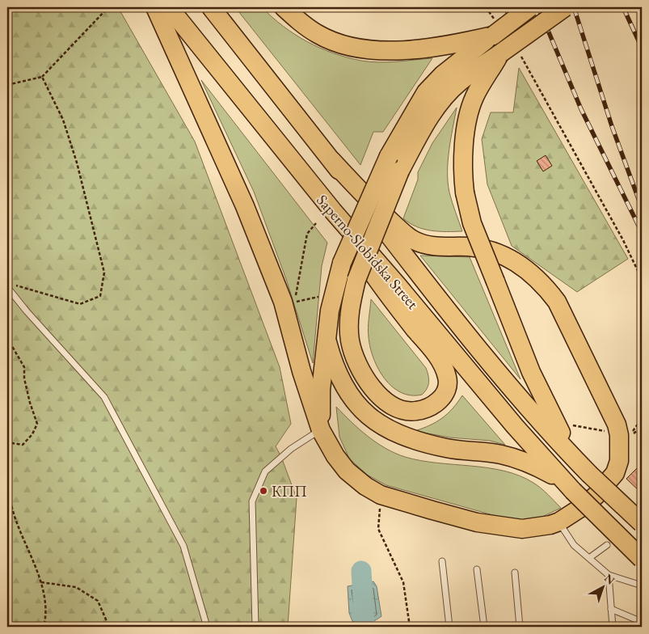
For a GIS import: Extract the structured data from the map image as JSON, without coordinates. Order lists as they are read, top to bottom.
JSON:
{
  "streets": {
    "main road": ["Saperno-Slobidska Street"]
  },
  "places": ["КПП"],
  "north": "top right"
}
